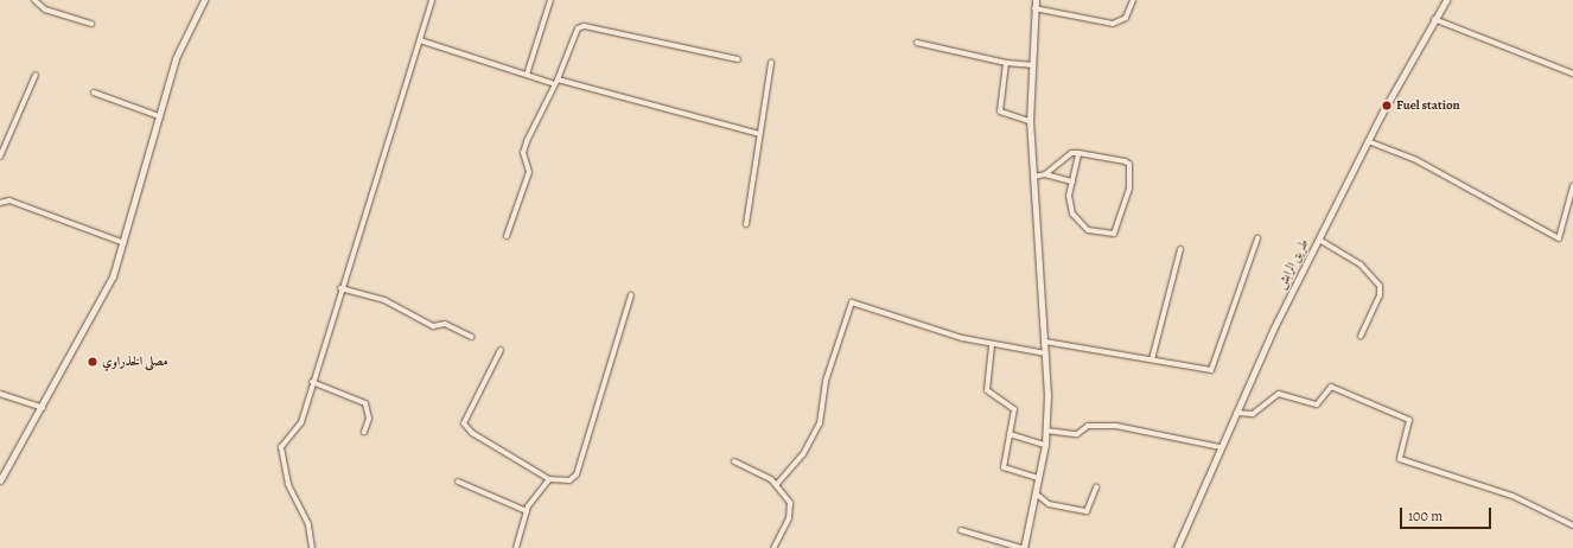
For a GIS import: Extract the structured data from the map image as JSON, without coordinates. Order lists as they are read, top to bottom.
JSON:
{
  "streets": {
    "street": ["طريق الرابش"]
  },
  "places": ["Fuel station", "مصلى الخذراوي"],
  "scale_bar": "100 m"
}
